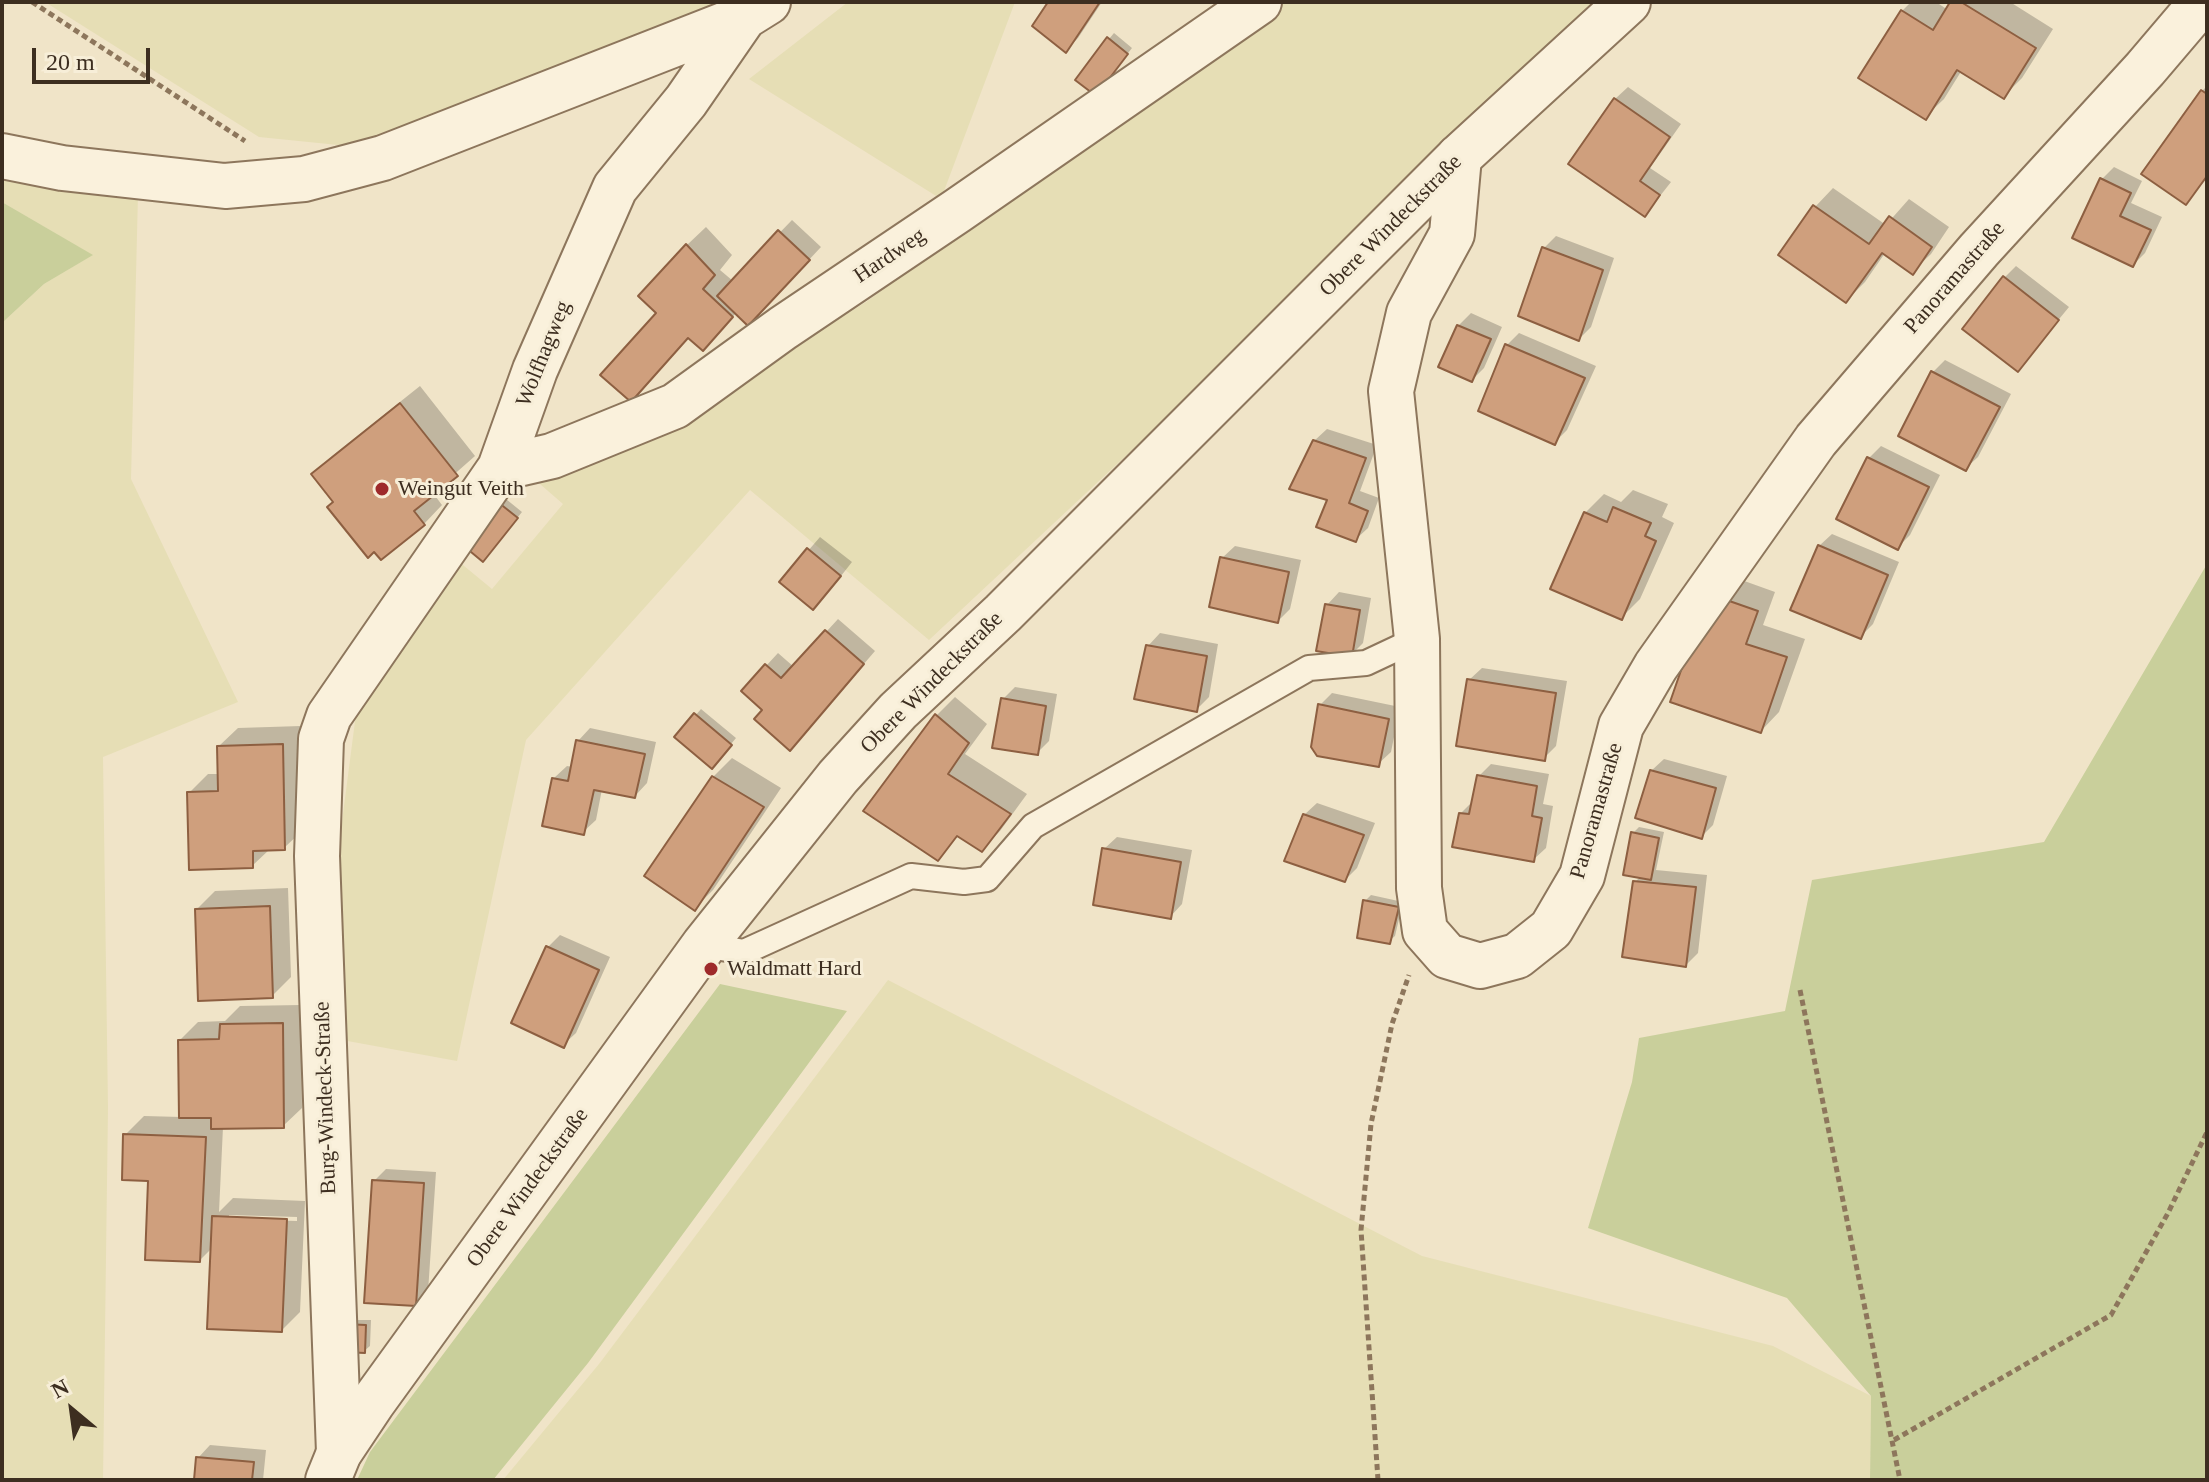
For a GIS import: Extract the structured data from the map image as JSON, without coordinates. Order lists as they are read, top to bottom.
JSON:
{
  "streets": {
    "street": [
      "Obere Windeckstraße",
      "Hardweg",
      "Panoramastraße",
      "Wolfhagweg",
      "Burg-Windeck-Straße"
    ]
  },
  "crossings": [
    ["Obere Windeckstraße", "Panoramastraße"],
    ["Obere Windeckstraße", "Burg-Windeck-Straße"],
    ["Hardweg", "Wolfhagweg"],
    ["Wolfhagweg", "Burg-Windeck-Straße"]
  ],
  "places": ["Weingut Veith", "Waldmatt Hard"],
  "scale_bar": "20 m",
  "north": "top left"
}
